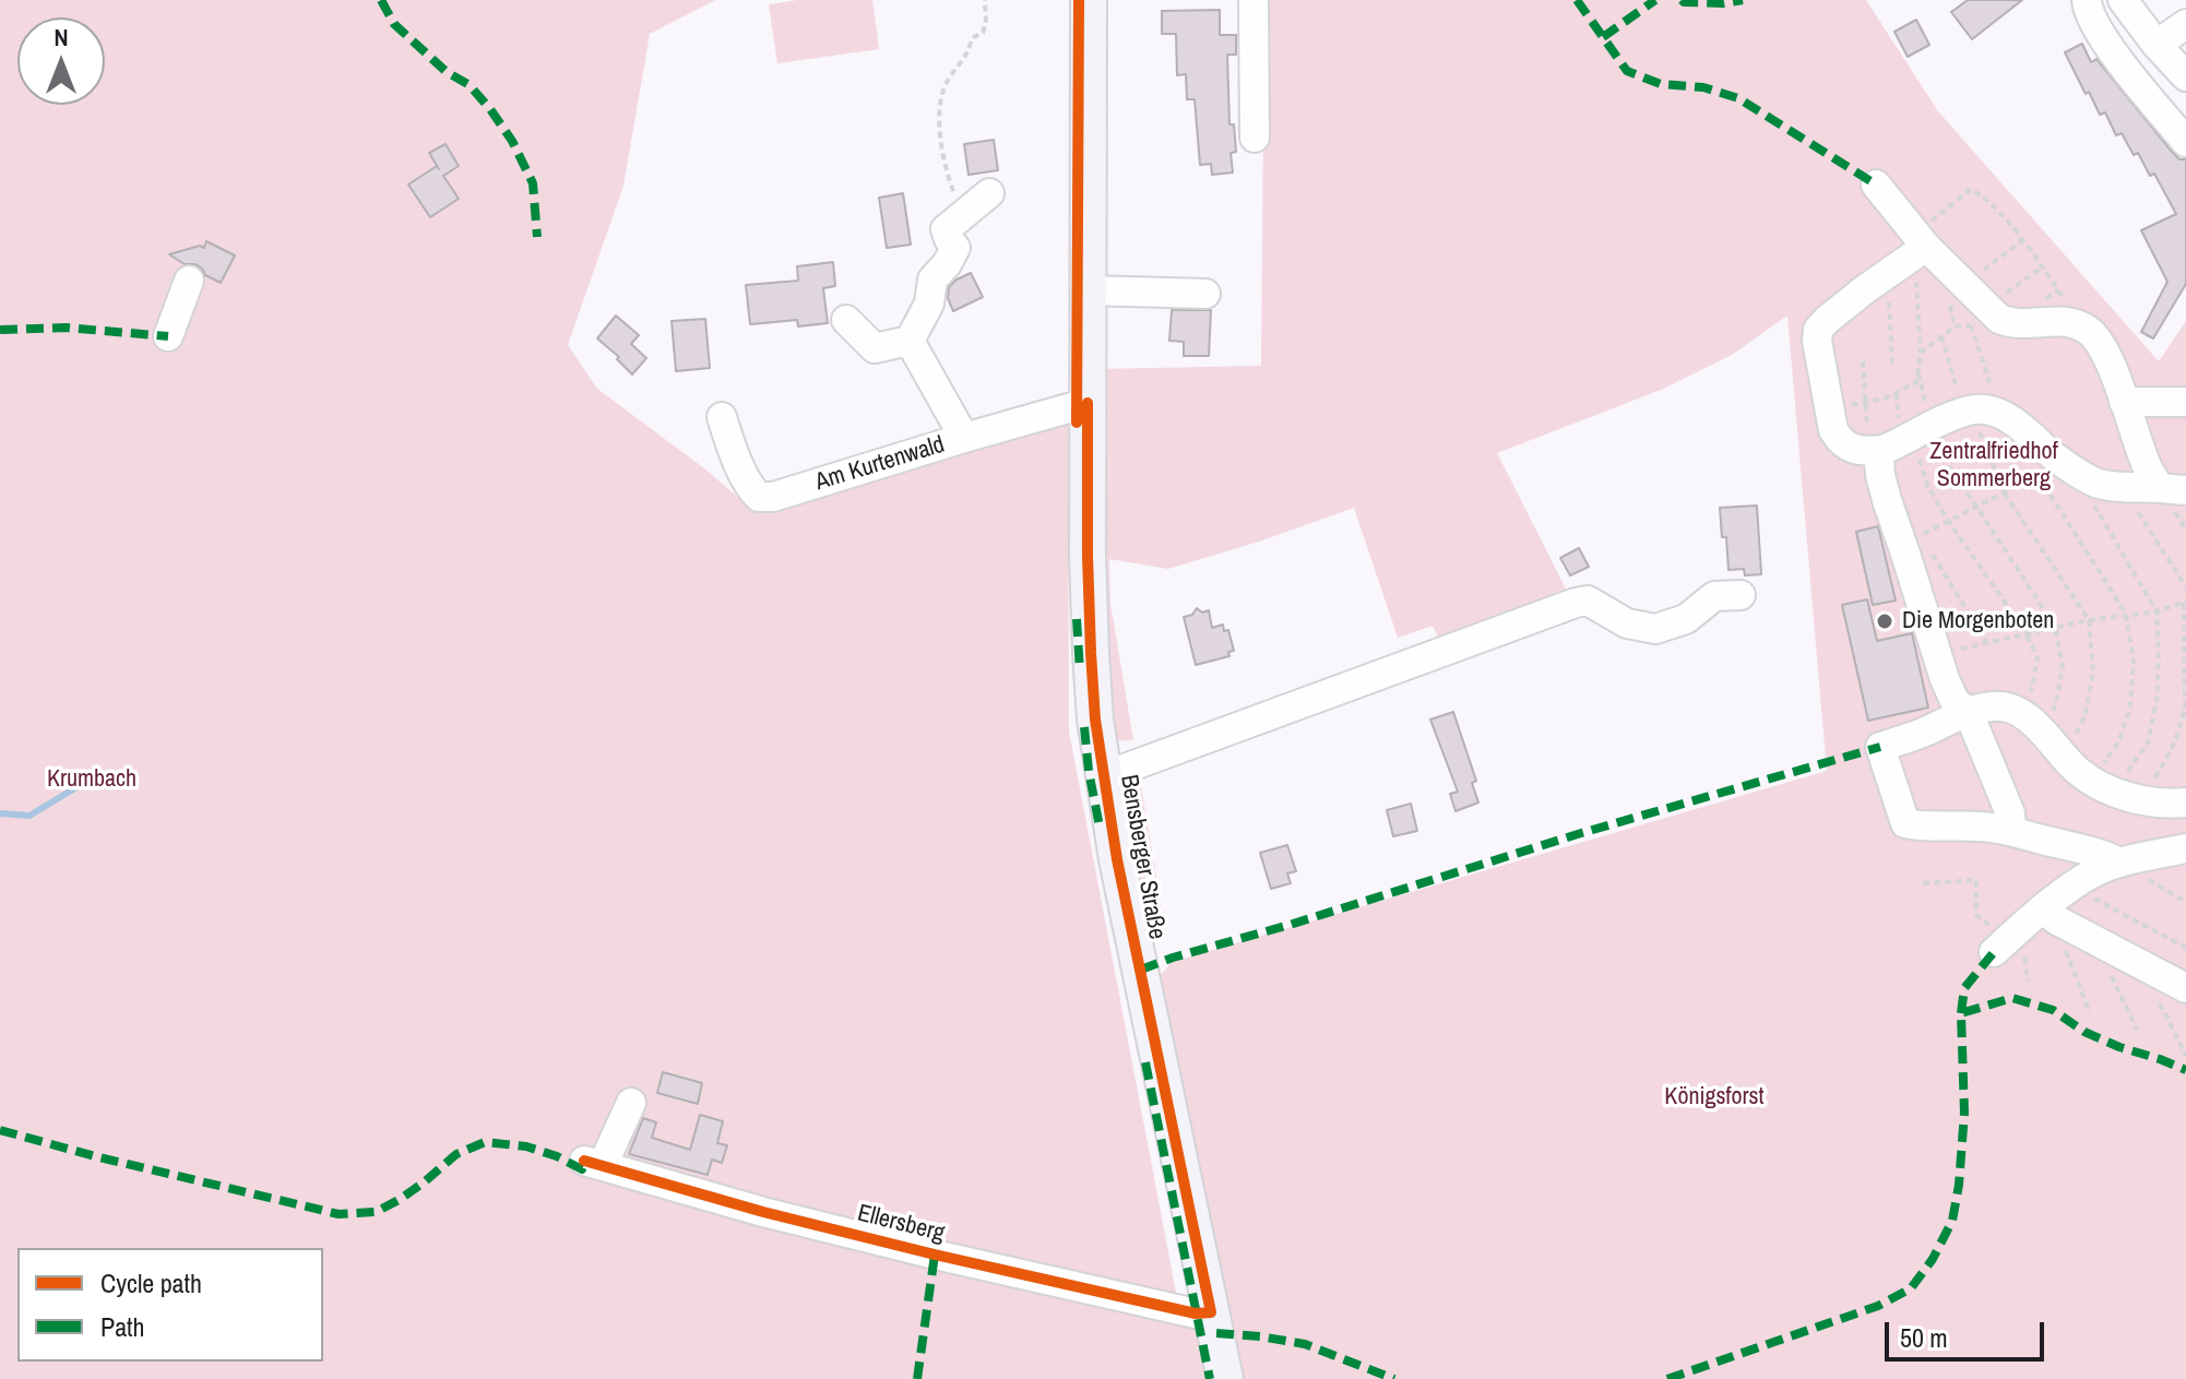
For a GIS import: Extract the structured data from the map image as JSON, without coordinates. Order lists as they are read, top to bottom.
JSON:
{
  "streets": {
    "main road": ["Bensberger Straße"],
    "street": ["Am Kurtenwald", "Ellersberg"]
  },
  "crossings": [
    ["Am Kurtenwald", "Bensberger Straße"],
    ["Bensberger Straße", "Ellersberg"]
  ],
  "parks": ["Zentralfriedhof Sommerberg", "Krumbach", "Königsforst"],
  "places": ["Die Morgenboten"],
  "legend": ["Cycle path", "Path"],
  "scale_bar": "50 m",
  "north": "top"
}
